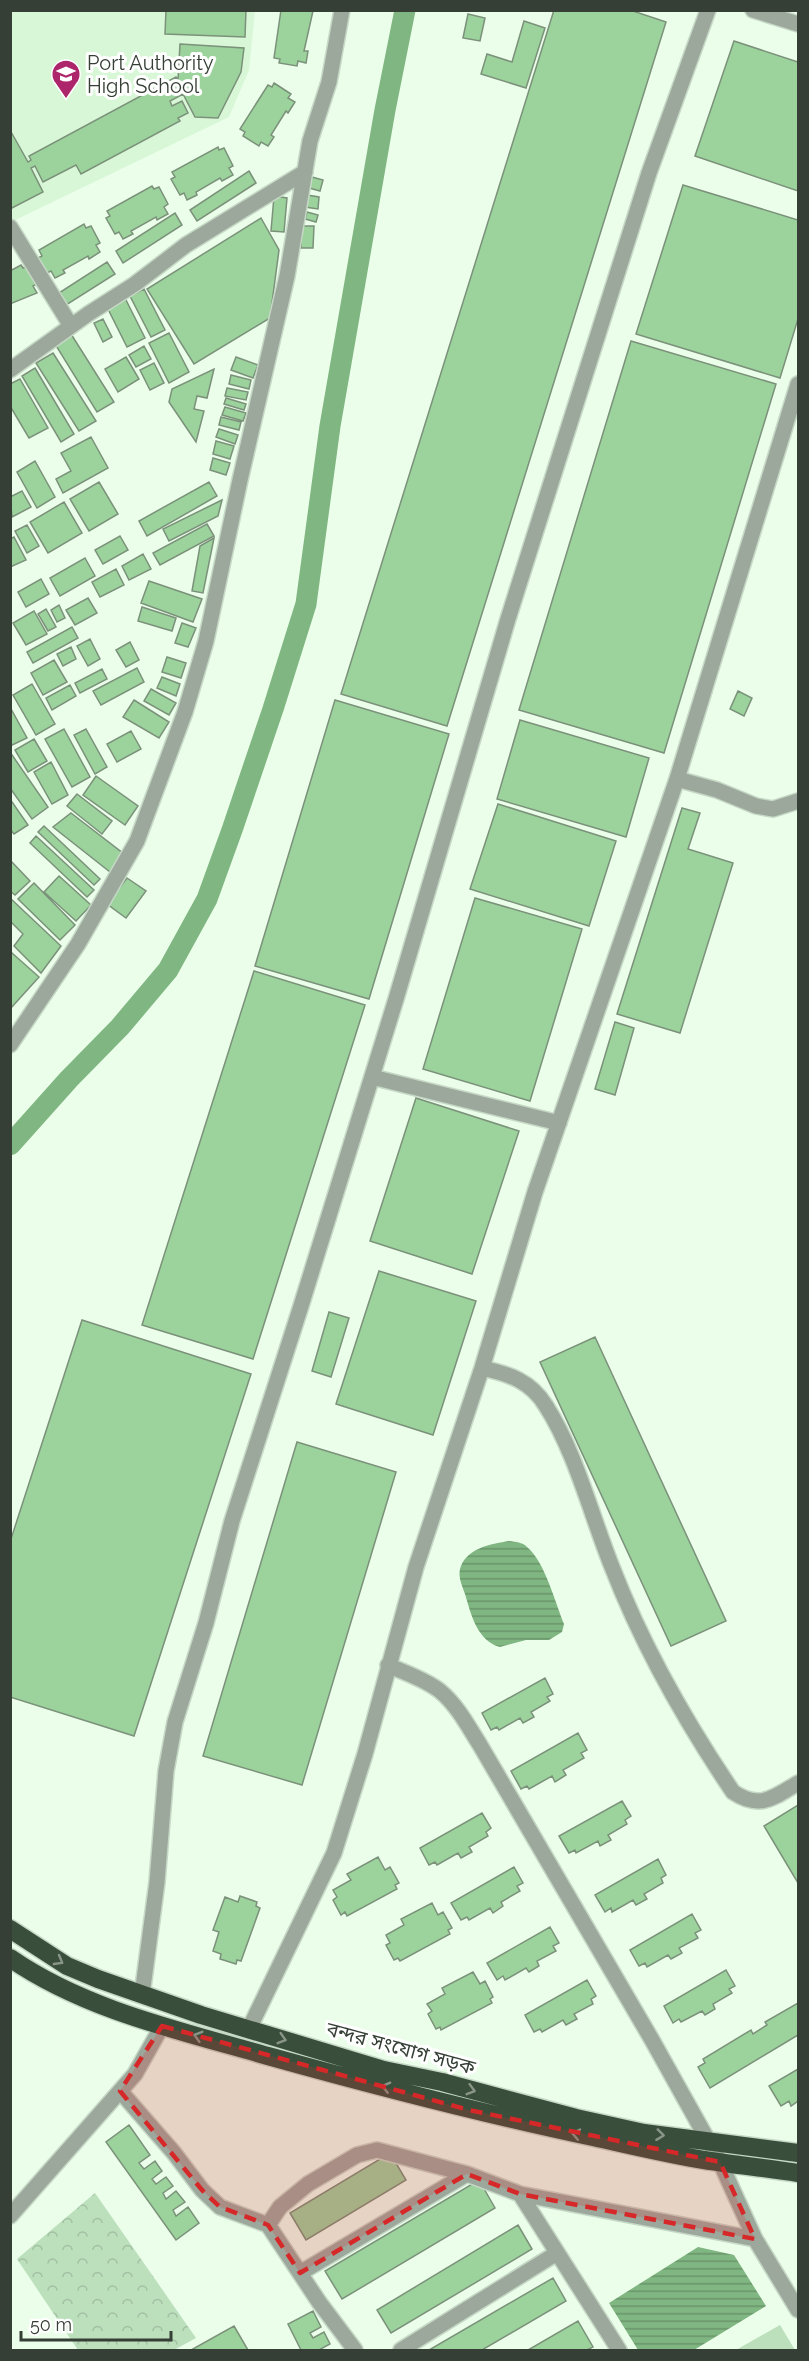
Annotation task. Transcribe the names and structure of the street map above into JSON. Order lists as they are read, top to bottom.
{
  "streets": {
    "highway": ["বন্দর সংযোগ সড়ক"]
  },
  "places": {
    "school or university": ["Port Authority High School"]
  },
  "scale_bar": "50 m"
}
